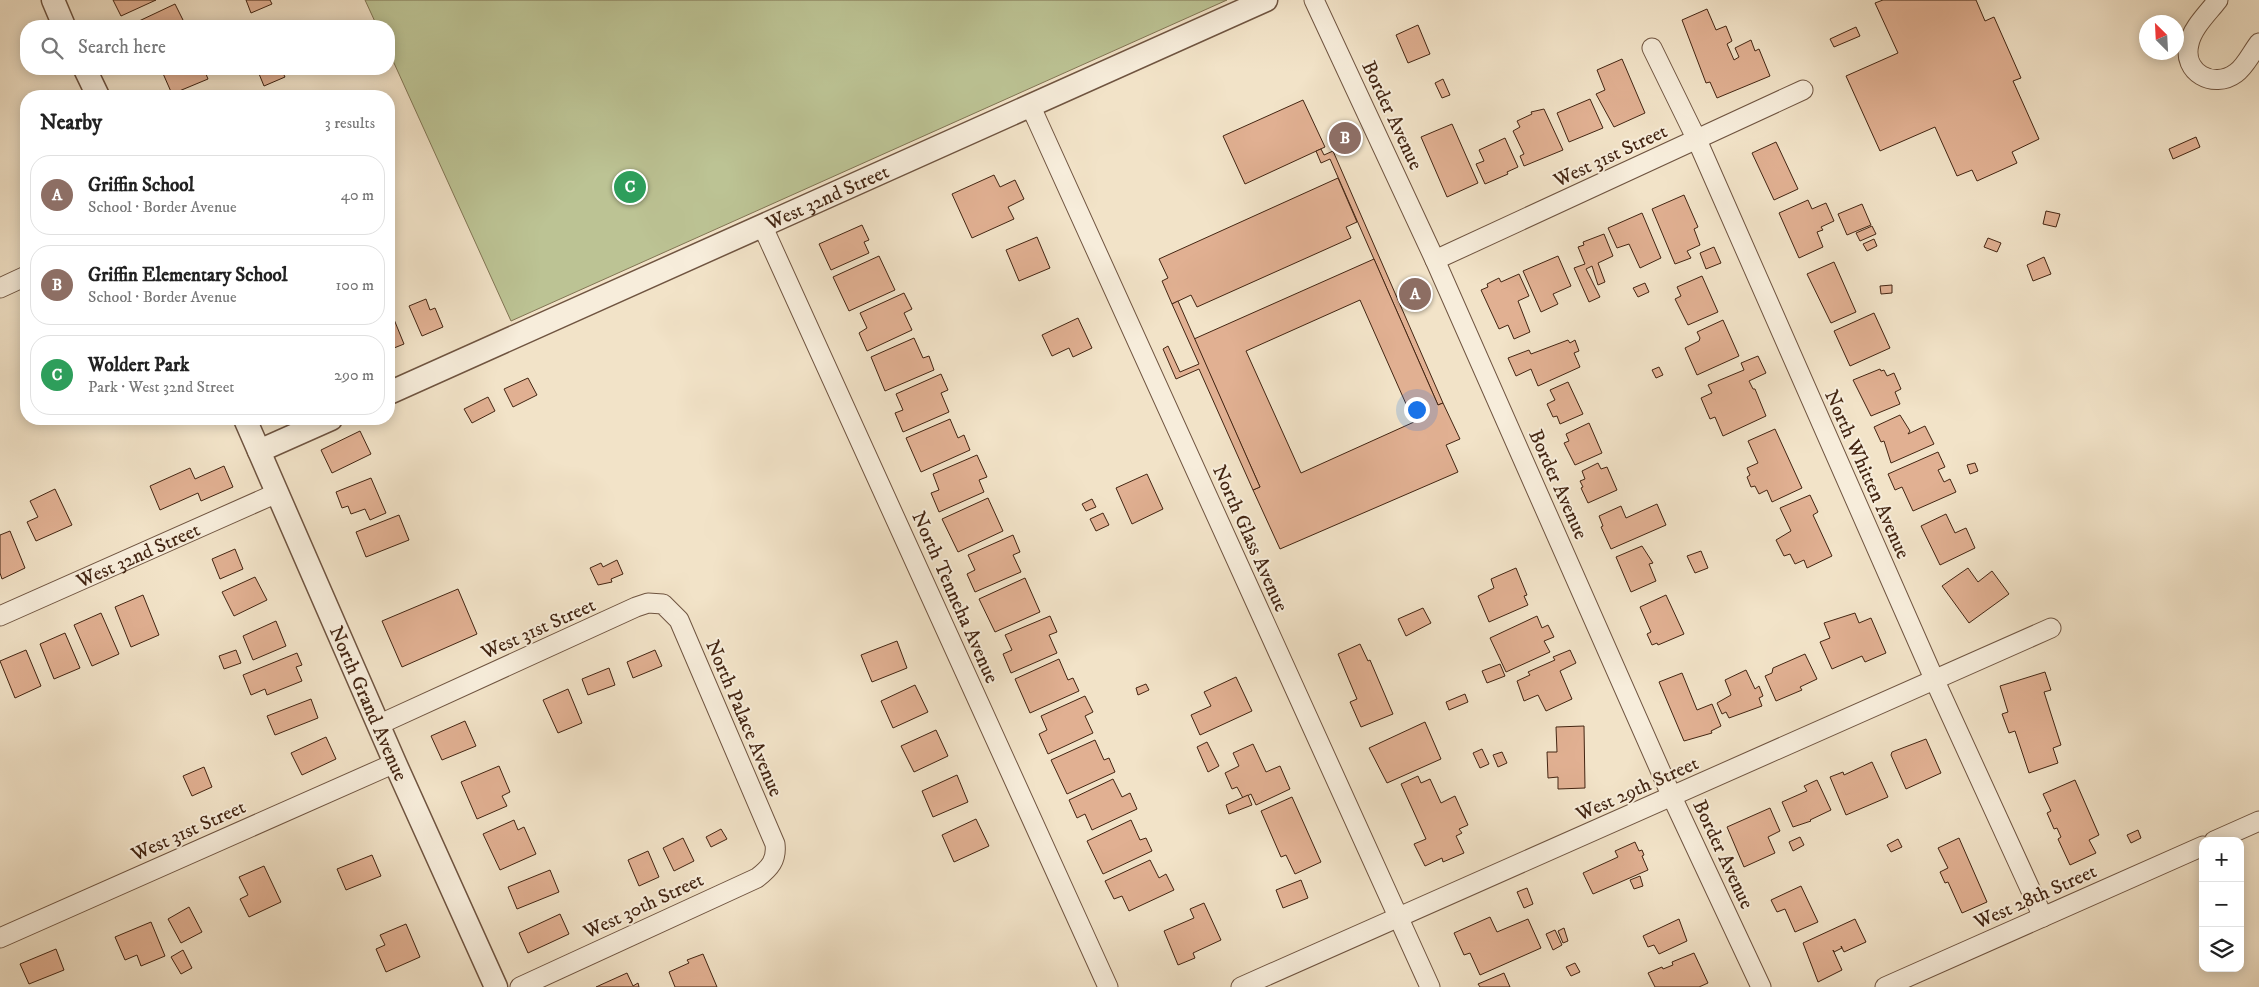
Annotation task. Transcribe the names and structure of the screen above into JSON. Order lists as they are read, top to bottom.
{
  "streets": {
    "street": [
      "Border Avenue",
      "West 31st Street",
      "West 32nd Street",
      "North Whitten Avenue",
      "North Glass Avenue",
      "North Tenneha Avenue",
      "North Grand Avenue",
      "North Palace Avenue",
      "West 29th Street",
      "West 28th Street",
      "West 30th Street"
    ]
  },
  "crossings": [
    ["Border Avenue", "West 31st Street"],
    ["Border Avenue", "West 29th Street"],
    ["West 31st Street", "North Whitten Avenue"],
    ["West 31st Street", "North Grand Avenue"],
    ["West 31st Street", "North Palace Avenue"],
    ["West 32nd Street", "North Glass Avenue"],
    ["West 32nd Street", "North Tenneha Avenue"],
    ["West 32nd Street", "North Grand Avenue"],
    ["North Whitten Avenue", "West 29th Street"],
    ["North Whitten Avenue", "West 28th Street"],
    ["North Glass Avenue", "West 29th Street"],
    ["North Palace Avenue", "West 30th Street"]
  ],
  "north": "top left",
  "page": {
    "search": "Search here",
    "heading": ["Nearby", "3 results"],
    "pins": ["B", "C", "A"],
    "list": [
      {
        "mark": "A",
        "name": "Griffin School",
        "note": "School · Border Avenue",
        "value": "40 m"
      },
      {
        "mark": "B",
        "name": "Griffin Elementary School",
        "note": "School · Border Avenue",
        "value": "100 m"
      },
      {
        "mark": "C",
        "name": "Woldert Park",
        "note": "Park · West 32nd Street",
        "value": "290 m"
      }
    ],
    "map_buttons": ["+", "−"]
  }
}
